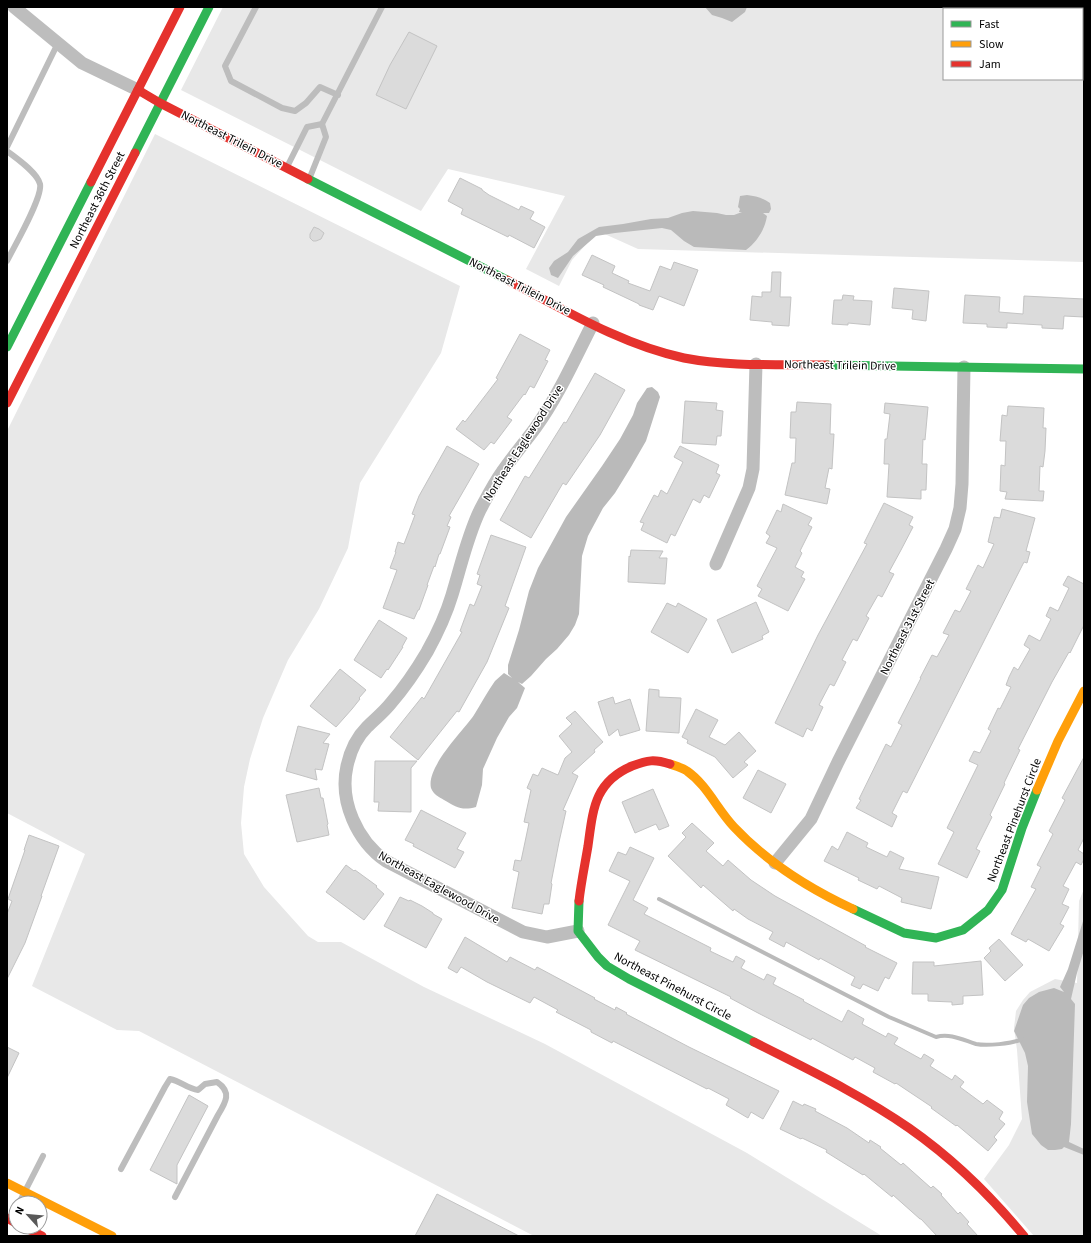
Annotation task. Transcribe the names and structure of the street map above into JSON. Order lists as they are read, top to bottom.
{
  "streets": {
    "street": [
      "Northeast Trilein Drive",
      "Northeast 36th Street",
      "Northeast Eaglewood Drive",
      "Northeast 31st Street",
      "Northeast Pinehurst Circle"
    ]
  },
  "crossings": [
    ["Northeast Trilein Drive", "Northeast 36th Street"],
    ["Northeast Trilein Drive", "Northeast Eaglewood Drive"],
    ["Northeast Trilein Drive", "Northeast 31st Street"],
    ["Northeast Eaglewood Drive", "Northeast Pinehurst Circle"],
    ["Northeast 31st Street", "Northeast Pinehurst Circle"]
  ],
  "legend": ["Fast", "Slow", "Jam"],
  "north": "top left"
}
